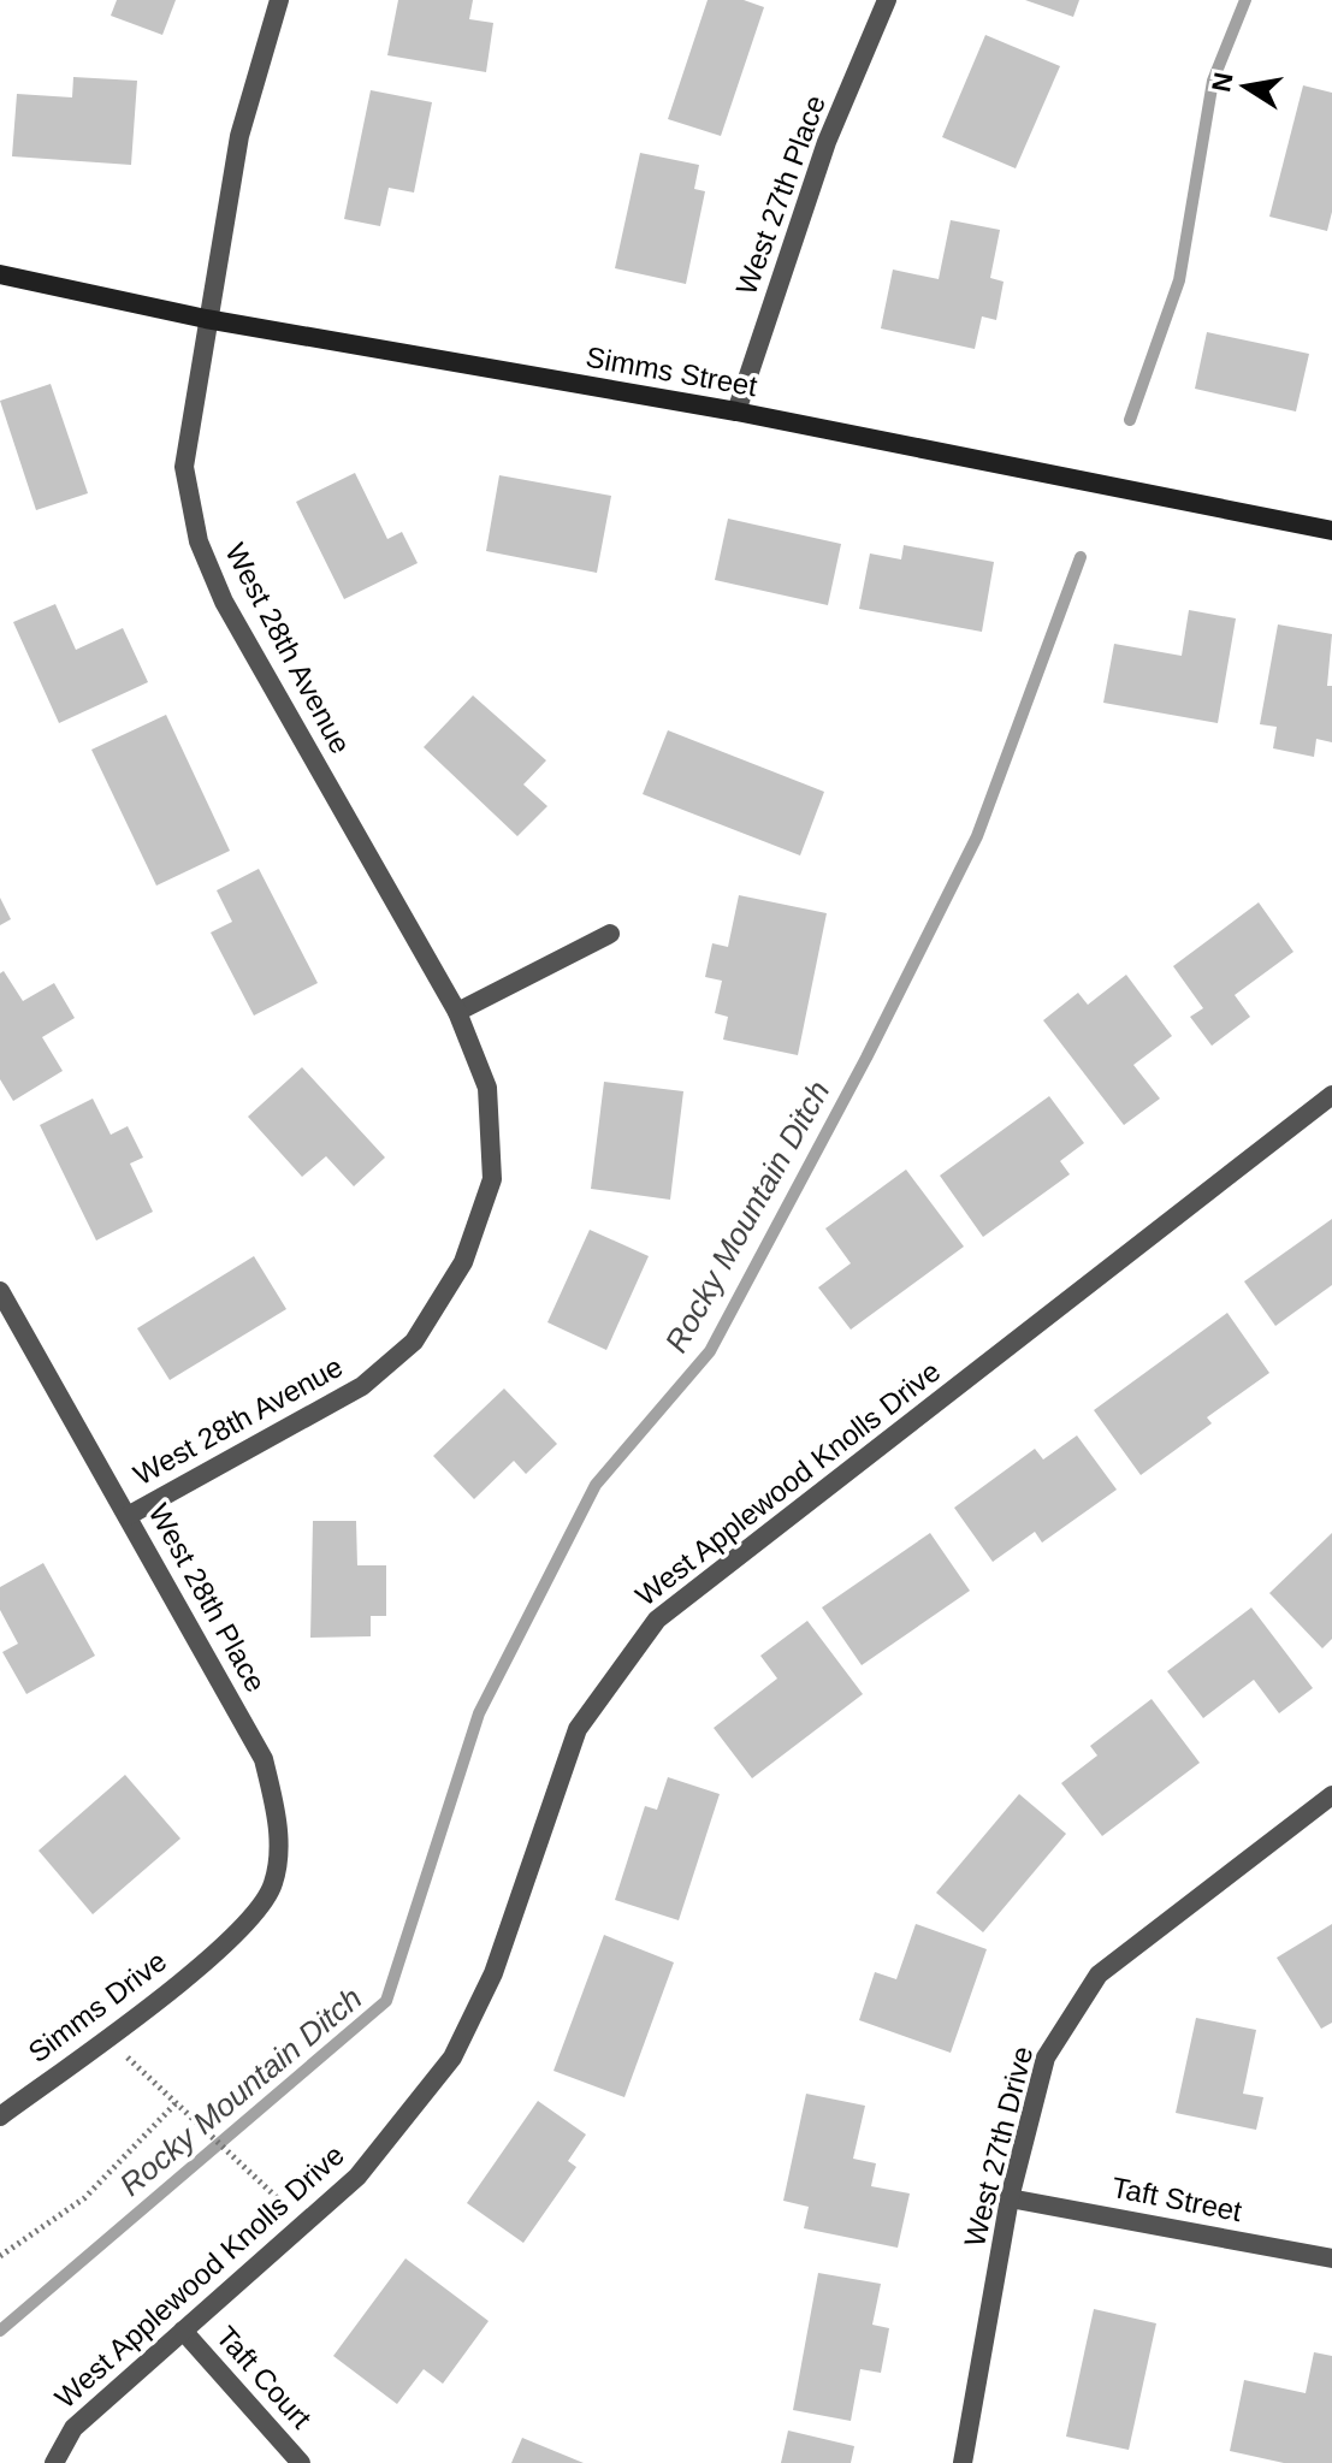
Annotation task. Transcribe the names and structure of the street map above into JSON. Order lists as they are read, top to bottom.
{
  "streets": {
    "street": [
      "West 27th Place",
      "Simms Street",
      "West 28th Avenue",
      "West Applewood Knolls Drive",
      "West 28th Place",
      "Simms Drive",
      "West 27th Drive",
      "Taft Street",
      "Taft Court"
    ]
  },
  "crossings": [
    ["West 27th Place", "Simms Street"],
    ["Simms Street", "West 28th Avenue"],
    ["West 28th Avenue", "West 28th Place"],
    ["West Applewood Knolls Drive", "Taft Court"],
    ["West 28th Place", "Simms Drive"],
    ["West 27th Drive", "Taft Street"]
  ],
  "water": ["Rocky Mountain Ditch"],
  "north": "left"
}
